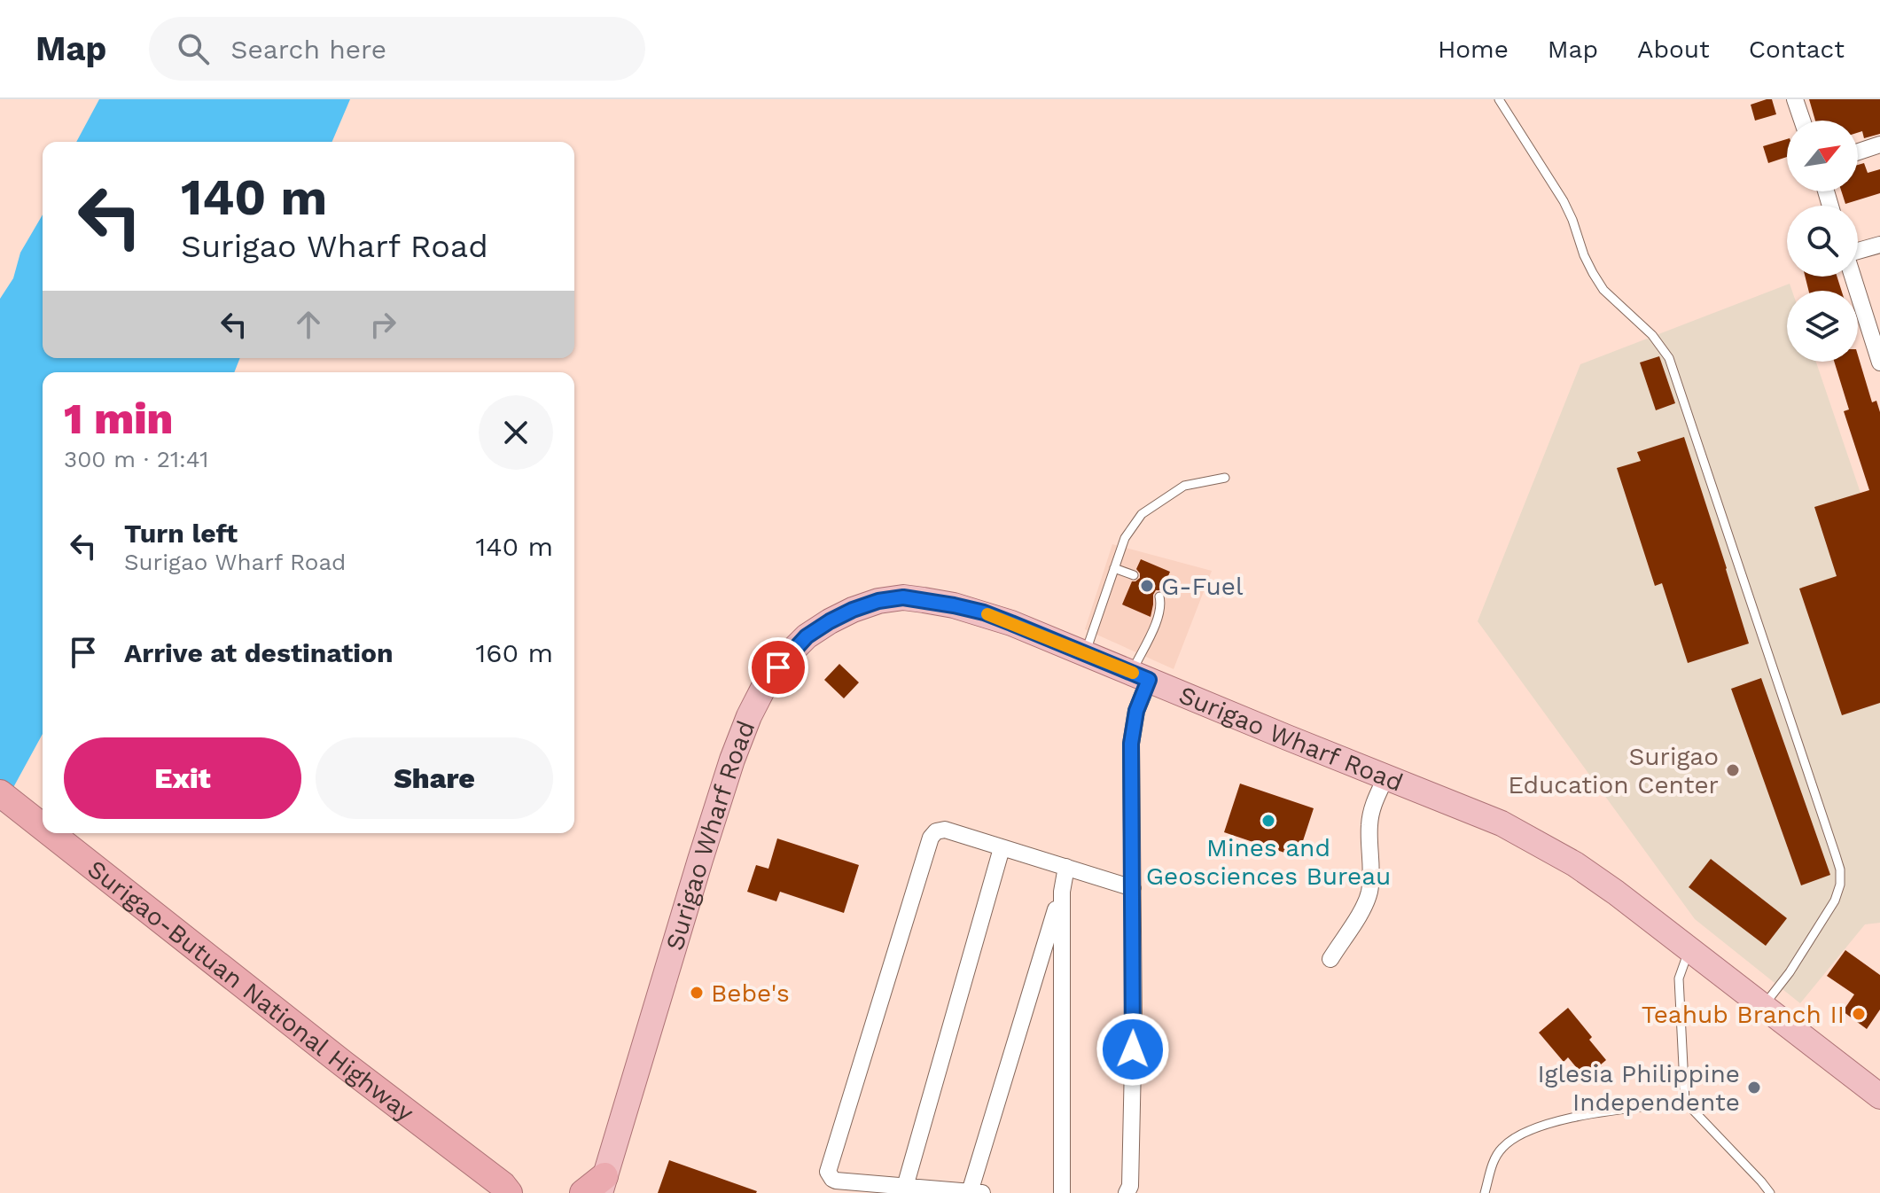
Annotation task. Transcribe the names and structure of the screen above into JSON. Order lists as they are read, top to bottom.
{
  "streets": {
    "highway": ["Surigao-Butuan National Highway"],
    "main road": ["Surigao Wharf Road"]
  },
  "places": [
    "G-Fuel",
    "Surigao Education Center",
    "Mines and Geosciences Bureau",
    "Bebe's",
    "Teahub Branch II",
    "Iglesia Philippine Independente"
  ],
  "north": "top right",
  "page": {
    "header": "Map",
    "search": "Search here",
    "nav": [
      "Home",
      "Map",
      "About",
      "Contact"
    ],
    "turn": ["140 m", "Surigao Wharf Road"],
    "heading": ["1 min", "300 m · 21:41"],
    "list": [
      {
        "name": "Turn left",
        "note": "Surigao Wharf Road",
        "value": "140 m"
      },
      {
        "name": "Arrive at destination",
        "value": "160 m"
      }
    ],
    "buttons": ["Exit", "Share"]
  }
}
